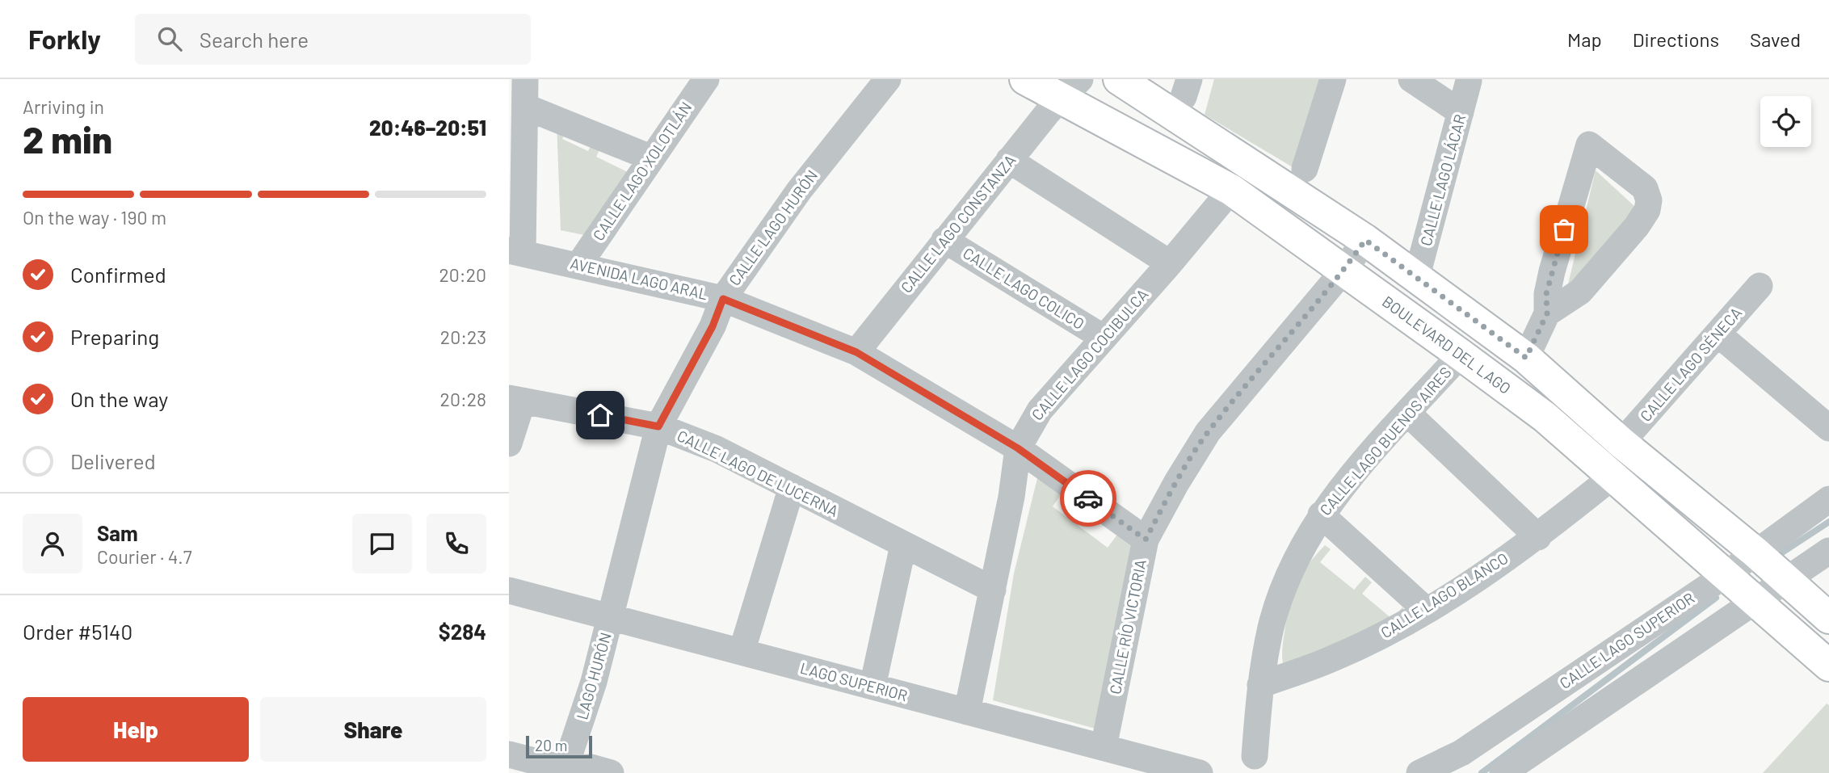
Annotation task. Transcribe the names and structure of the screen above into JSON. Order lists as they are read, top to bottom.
{
  "streets": {
    "street": [
      "CALLE LAGO XOLOTLÁN",
      "CALLE LAGO LÁCAR",
      "CALLE LAGO CONSTANZA",
      "CALLE LAGO HURÓN",
      "AVENIDA LAGO ARAL",
      "CALLE LAGO COLICO",
      "BOULEVARD DEL LAGO",
      "CALLE LAGO COCIBULCA",
      "CALLE LAGO SÉNECA",
      "CALLE LAGO BUENOS AIRES",
      "CALLE LAGO DE LUCERNA",
      "CALLE LAGO BLANCO",
      "CALLE RÍO VICTORIA",
      "CALLE LAGO SUPERIOR",
      "LAGO HURÓN",
      "LAGO SUPERIOR"
    ]
  },
  "crossings": [
    ["CALLE LAGO XOLOTLÁN", "AVENIDA LAGO ARAL"],
    ["CALLE LAGO CONSTANZA", "AVENIDA LAGO ARAL"],
    ["CALLE LAGO CONSTANZA", "CALLE LAGO COLICO"],
    ["CALLE LAGO CONSTANZA", "BOULEVARD DEL LAGO"],
    ["CALLE LAGO HURÓN", "AVENIDA LAGO ARAL"],
    ["CALLE LAGO HURÓN", "CALLE LAGO DE LUCERNA"],
    ["CALLE LAGO HURÓN", "LAGO HURÓN"],
    ["CALLE LAGO HURÓN", "LAGO SUPERIOR"],
    ["AVENIDA LAGO ARAL", "CALLE LAGO COCIBULCA"],
    ["AVENIDA LAGO ARAL", "CALLE RÍO VICTORIA"],
    ["CALLE LAGO COLICO", "CALLE LAGO COCIBULCA"],
    ["BOULEVARD DEL LAGO", "CALLE LAGO COCIBULCA"],
    ["BOULEVARD DEL LAGO", "CALLE LAGO BUENOS AIRES"],
    ["BOULEVARD DEL LAGO", "CALLE LAGO BLANCO"],
    ["BOULEVARD DEL LAGO", "CALLE RÍO VICTORIA"],
    ["BOULEVARD DEL LAGO", "CALLE LAGO SUPERIOR"],
    ["CALLE LAGO COCIBULCA", "CALLE LAGO DE LUCERNA"],
    ["CALLE LAGO COCIBULCA", "LAGO SUPERIOR"],
    ["CALLE LAGO BUENOS AIRES", "CALLE LAGO BLANCO"],
    ["CALLE RÍO VICTORIA", "LAGO SUPERIOR"],
    ["LAGO HURÓN", "LAGO SUPERIOR"]
  ],
  "scale_bar": "20 m",
  "page": {
    "header": "Forkly",
    "search": "Search here",
    "nav": ["Map", "Directions", "Saved"],
    "heading": ["2 min", "Arriving in", "20:46–20:51"],
    "panel": [
      "Sam",
      "Courier · 4.7",
      "Order #5140",
      "$284"
    ],
    "bar": "On the way · 190 m",
    "list": [
      ["Confirmed", "20:20"],
      ["Preparing", "20:23"],
      ["On the way", "20:28"],
      "Delivered"
    ],
    "buttons": ["Help", "Share"],
    "scale": "20 m"
  }
}
